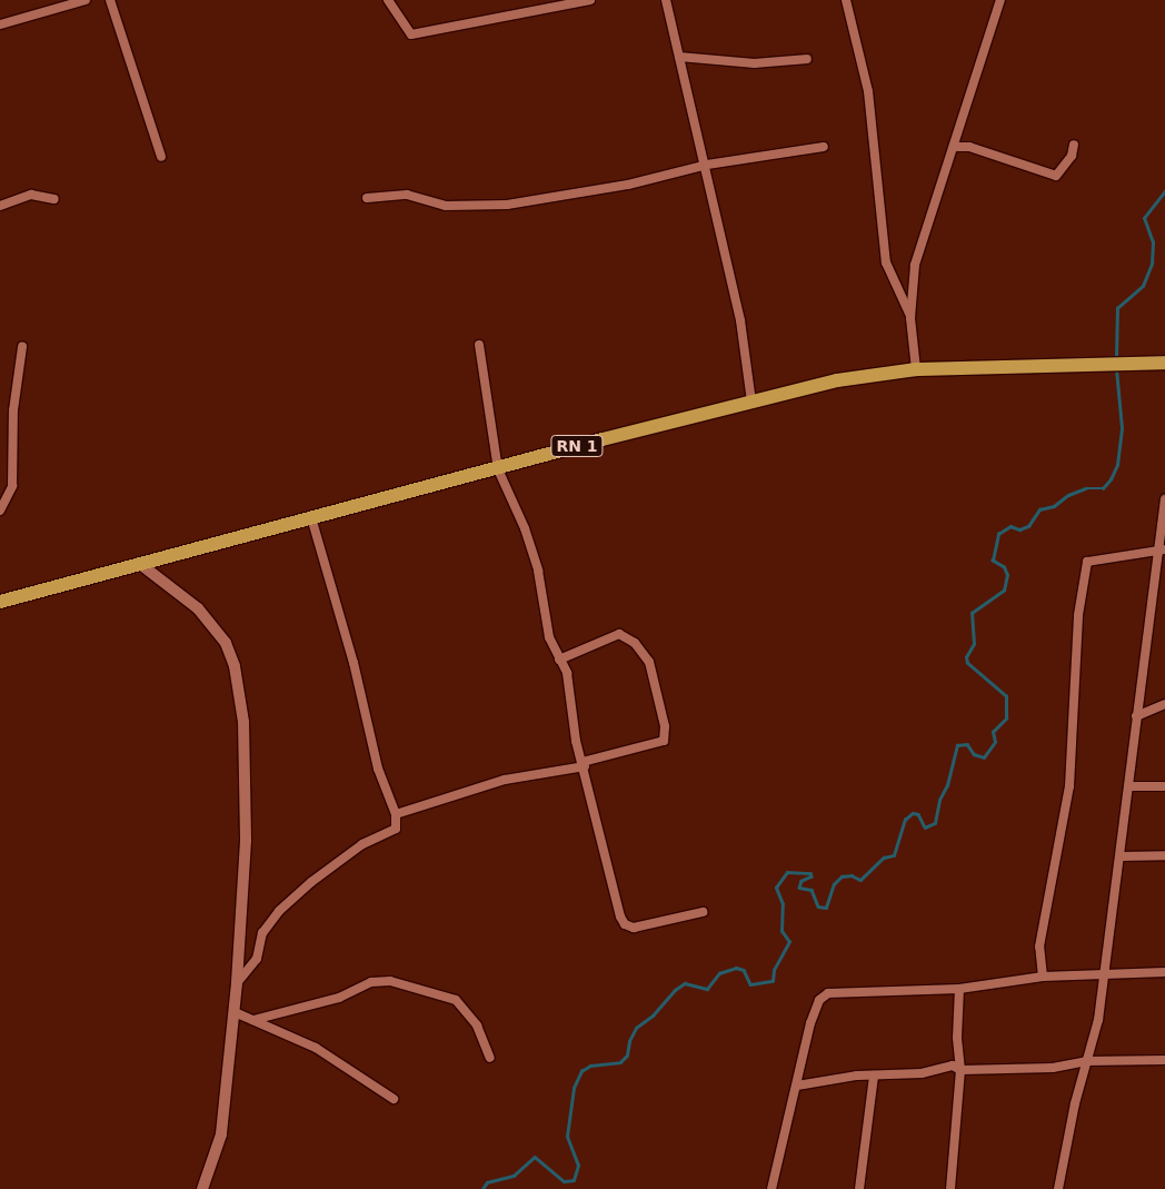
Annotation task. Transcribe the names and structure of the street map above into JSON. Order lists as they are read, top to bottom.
{
  "streets": {
    "main road": ["RN 1"]
  }
}
